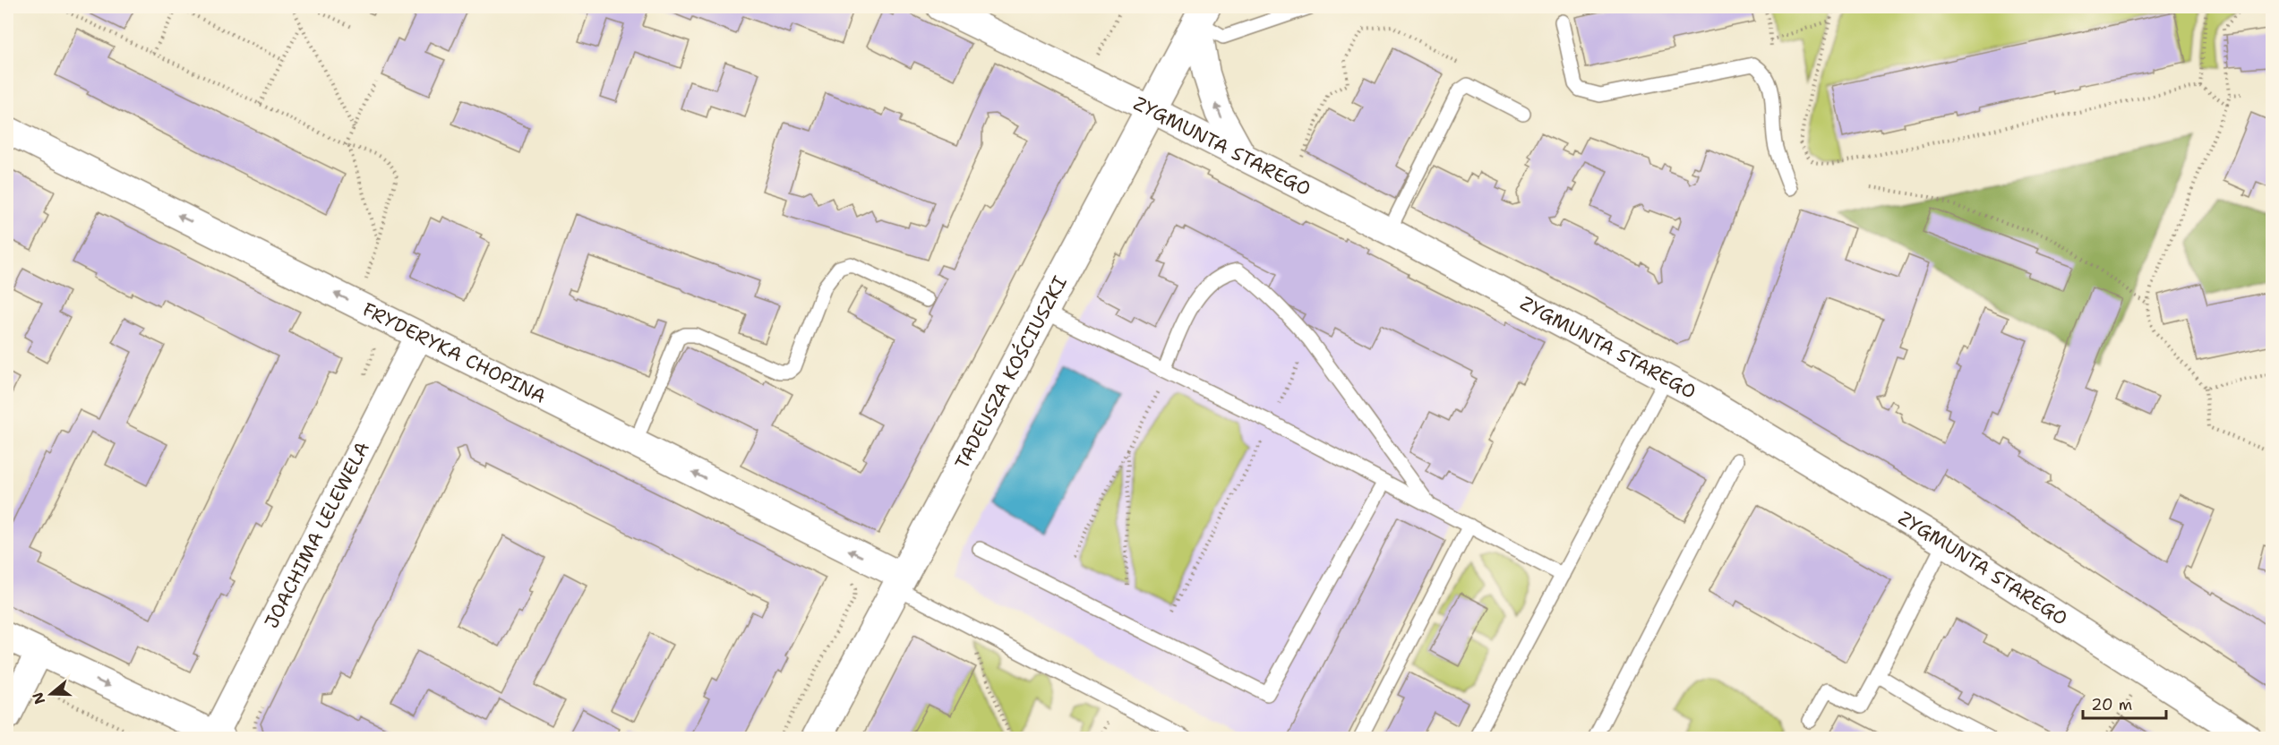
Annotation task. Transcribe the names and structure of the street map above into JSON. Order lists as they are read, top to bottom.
{
  "streets": {
    "street": [
      "ZYGMUNTA STAREGO",
      "FRYDERYKA CHOPINA",
      "TADEUSZA KOŚCIUSZKI",
      "JOACHIMA LELEWELA"
    ]
  },
  "crossings": [
    ["ZYGMUNTA STAREGO", "TADEUSZA KOŚCIUSZKI"],
    ["FRYDERYKA CHOPINA", "TADEUSZA KOŚCIUSZKI"],
    ["FRYDERYKA CHOPINA", "JOACHIMA LELEWELA"]
  ],
  "one_way": ["FRYDERYKA CHOPINA"],
  "scale_bar": "20 m",
  "north": "left"
}
